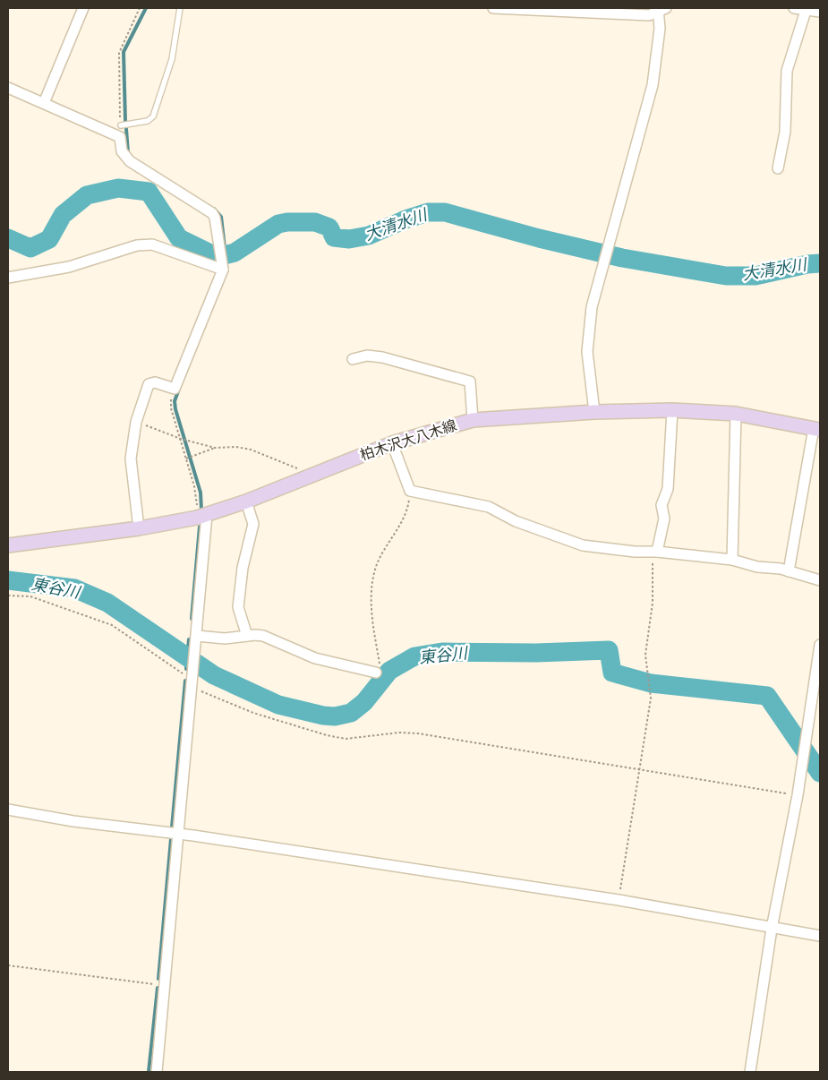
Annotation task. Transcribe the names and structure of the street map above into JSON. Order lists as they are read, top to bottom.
{
  "streets": {
    "main road": ["柏木沢大八木線"]
  },
  "water": ["大清水川", "東谷川"]
}
